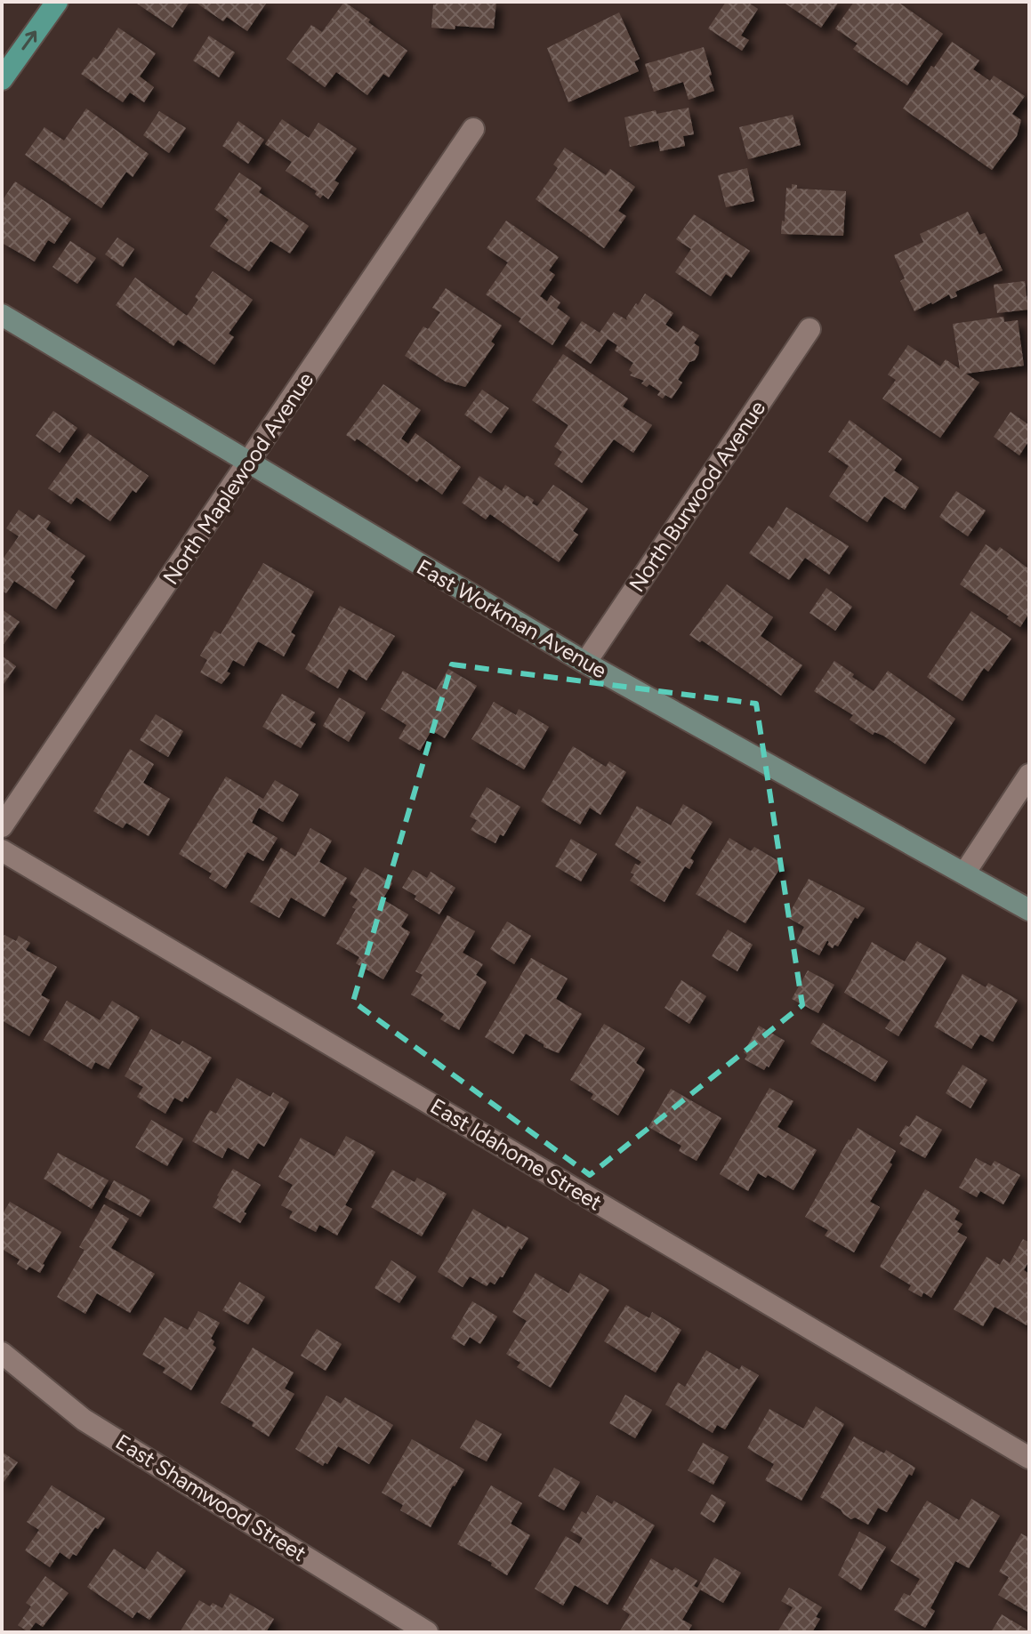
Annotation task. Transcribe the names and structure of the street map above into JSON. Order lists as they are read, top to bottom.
{
  "streets": {
    "street": [
      "North Maplewood Avenue",
      "North Burwood Avenue",
      "East Workman Avenue",
      "East Idahome Street",
      "East Shamwood Street"
    ]
  },
  "crossings": [
    ["North Maplewood Avenue", "East Workman Avenue"],
    ["North Burwood Avenue", "East Workman Avenue"]
  ]
}
